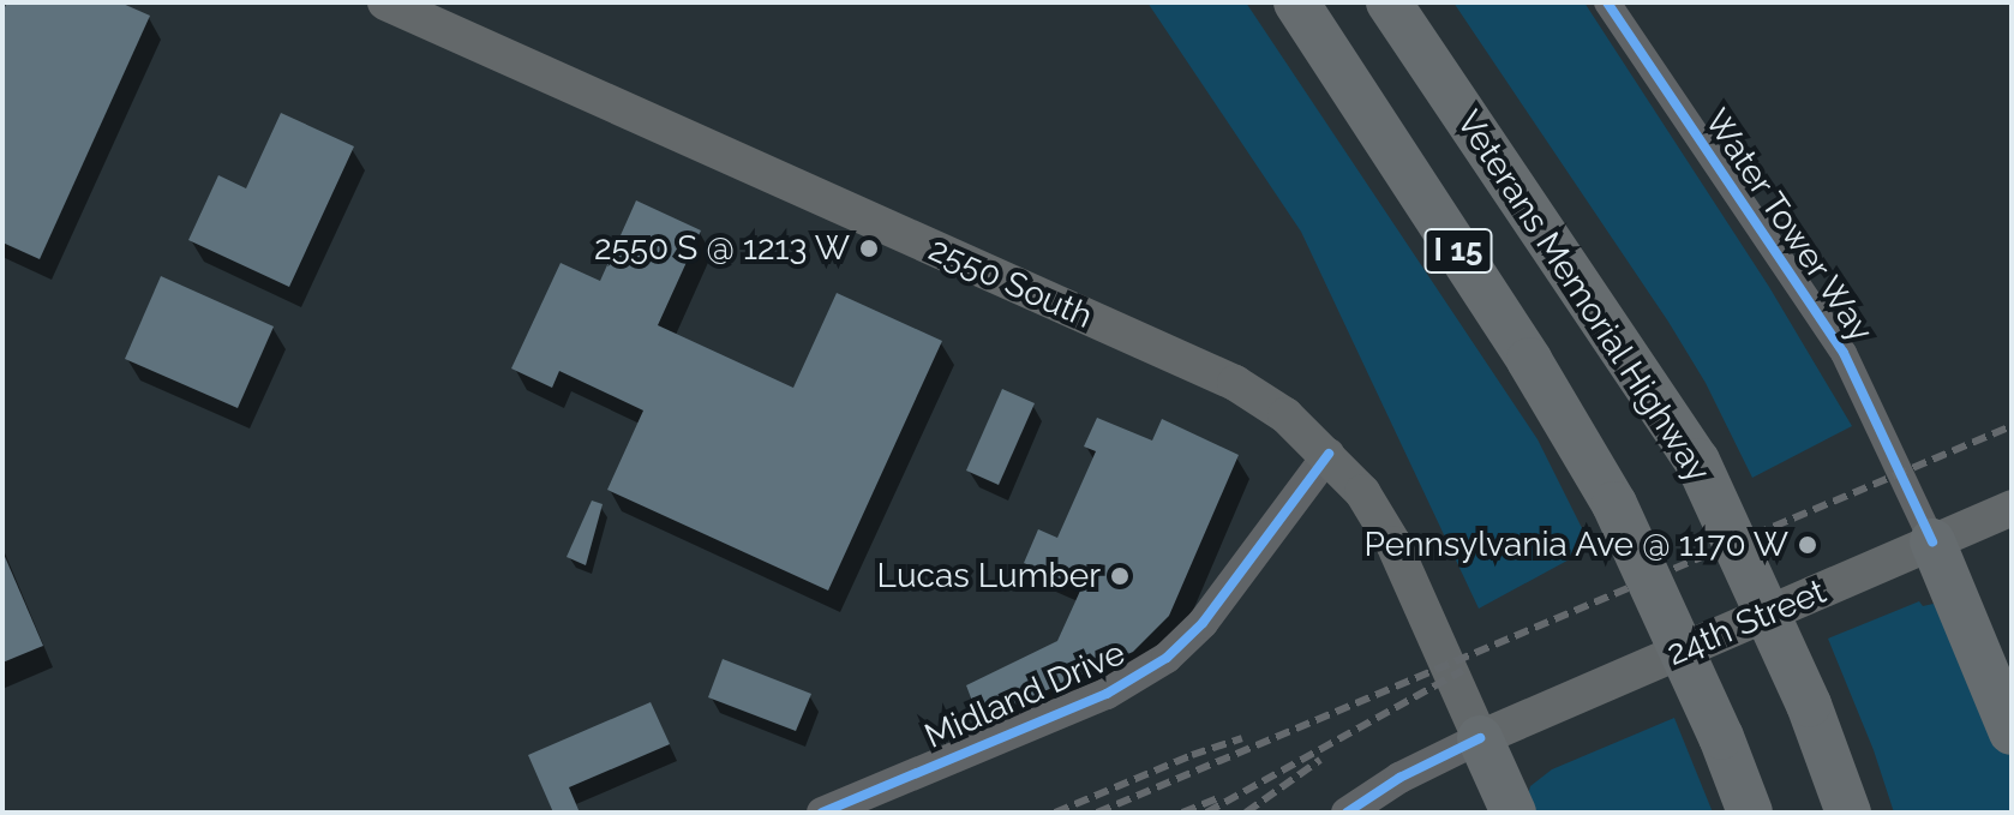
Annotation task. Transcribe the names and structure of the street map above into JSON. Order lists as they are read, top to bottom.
{
  "streets": {
    "highway": ["I 15", "Veterans Memorial Highway"],
    "main road": ["2550 South", "24th Street"],
    "street": ["Water Tower Way", "Midland Drive"]
  },
  "crossings": [
    ["Water Tower Way", "24th Street"],
    ["2550 South", "24th Street"],
    ["2550 South", "Midland Drive"]
  ],
  "places": ["2550 S @ 1213 W", "Pennsylvania Ave @ 1170 W", "Lucas Lumber"]
}
